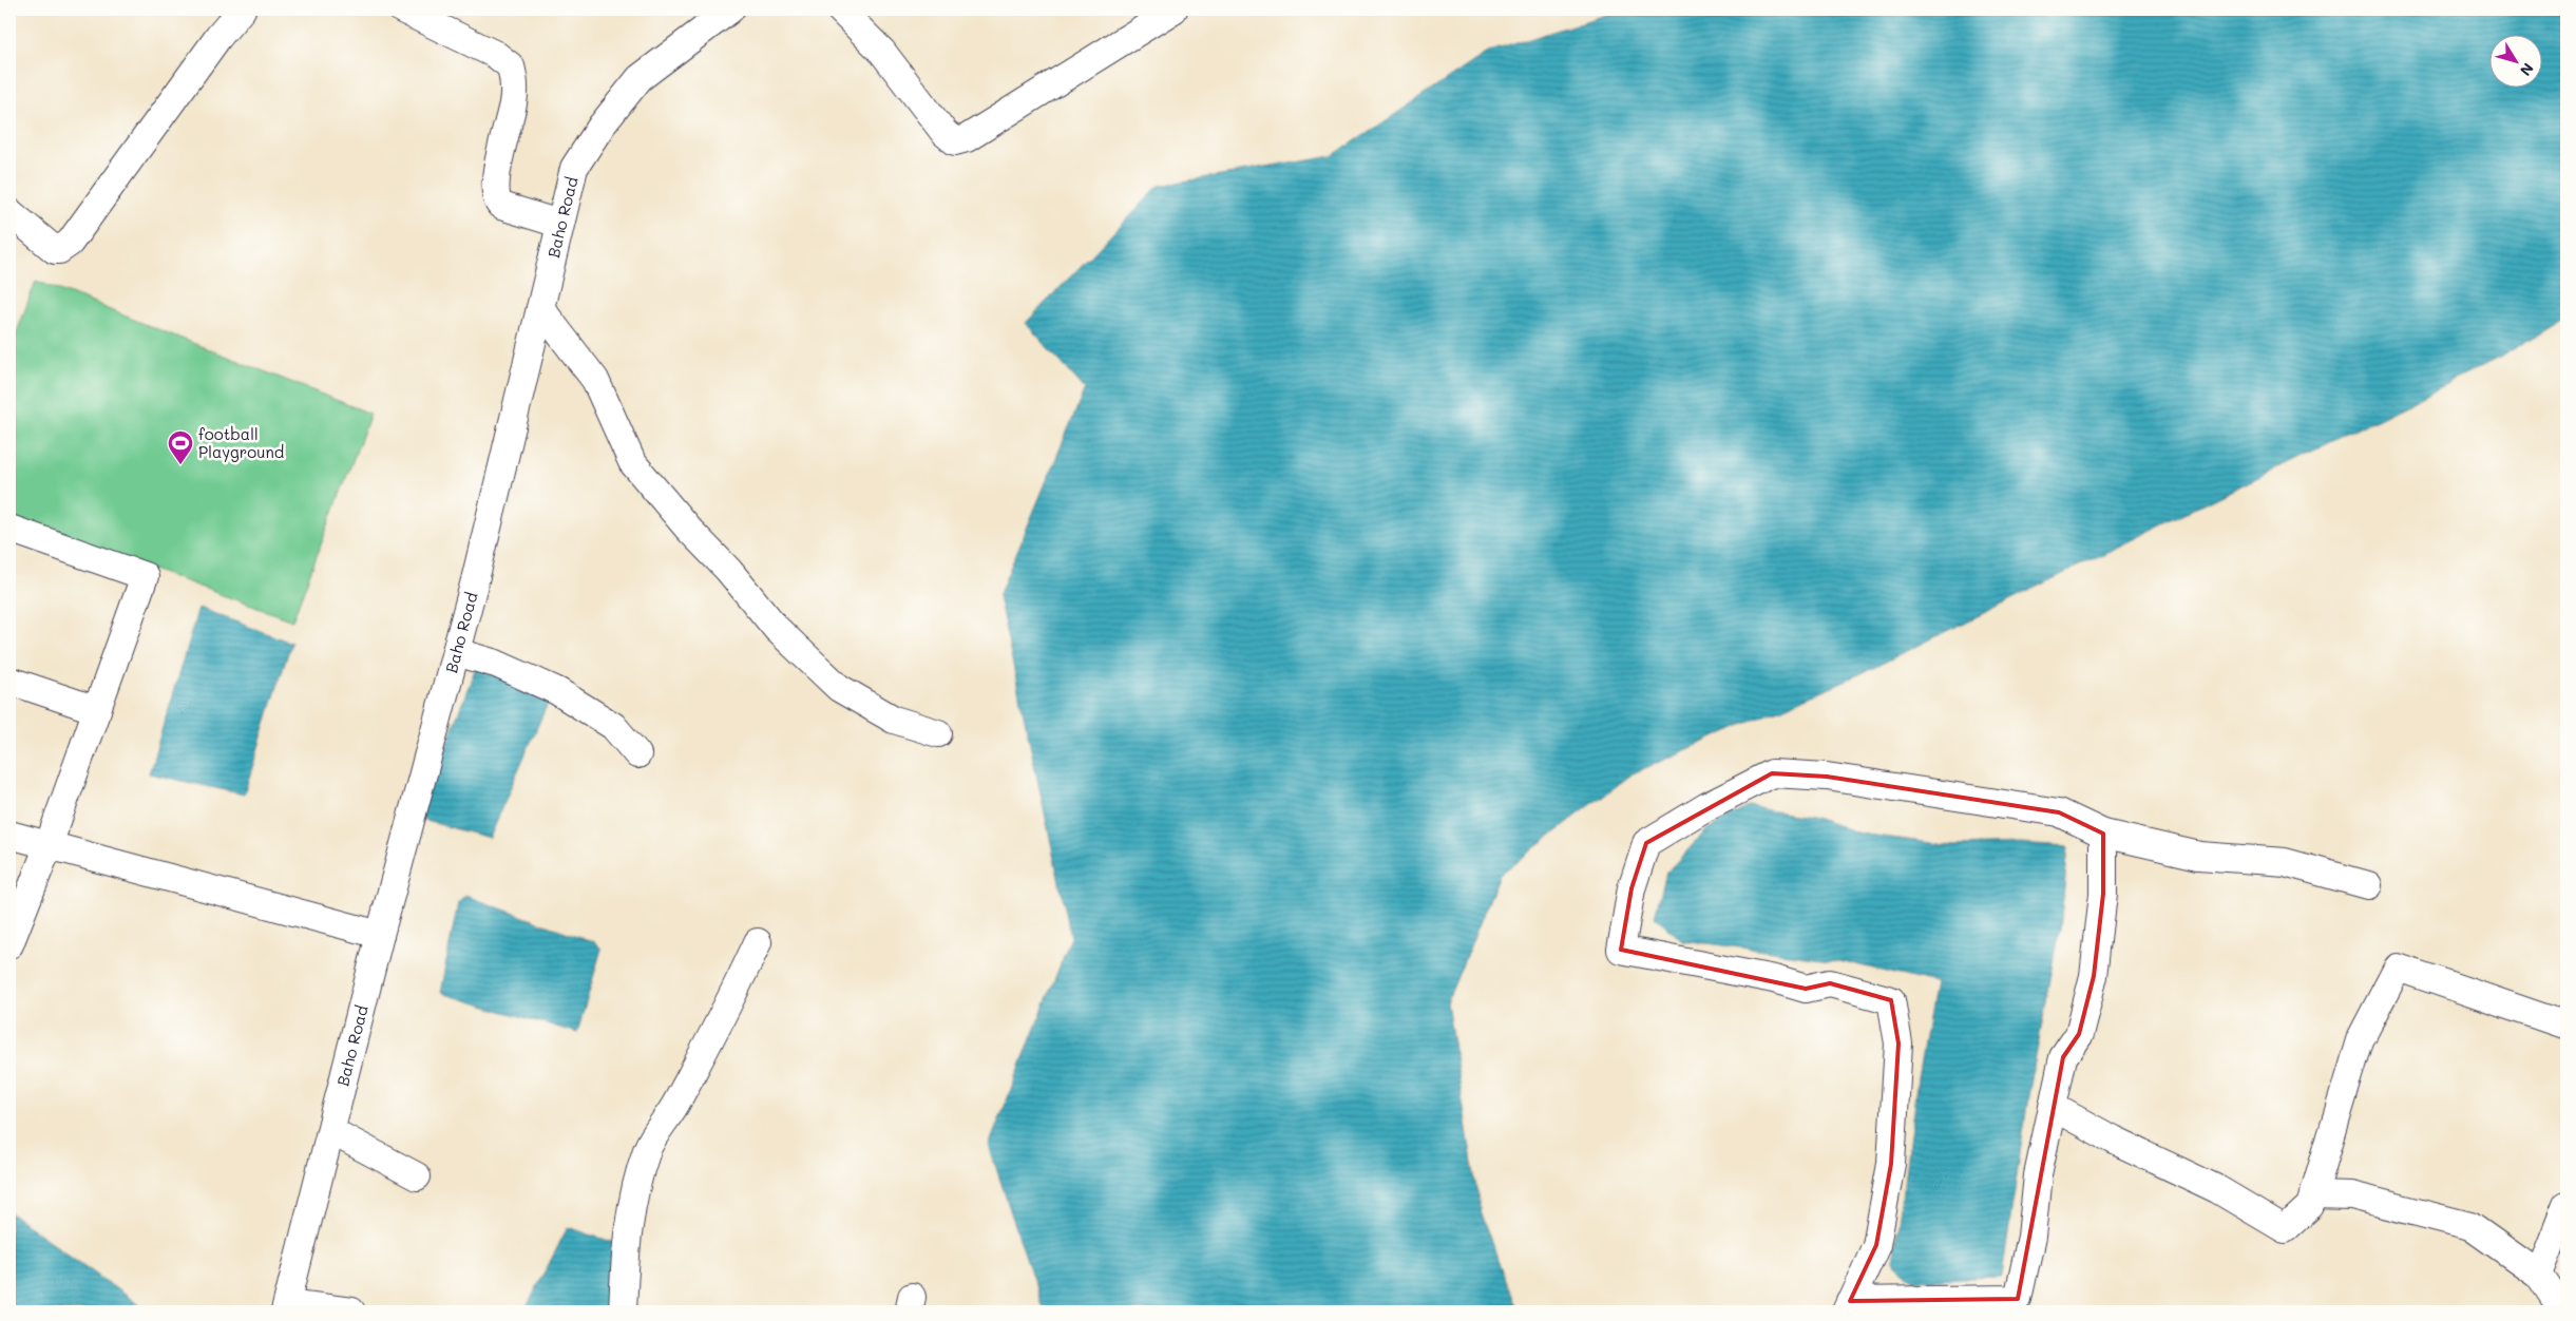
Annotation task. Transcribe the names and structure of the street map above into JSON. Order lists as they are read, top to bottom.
{
  "streets": {
    "street": ["Baho Road"]
  },
  "places": {
    "sports": ["football Playground"]
  },
  "north": "bottom right"
}
